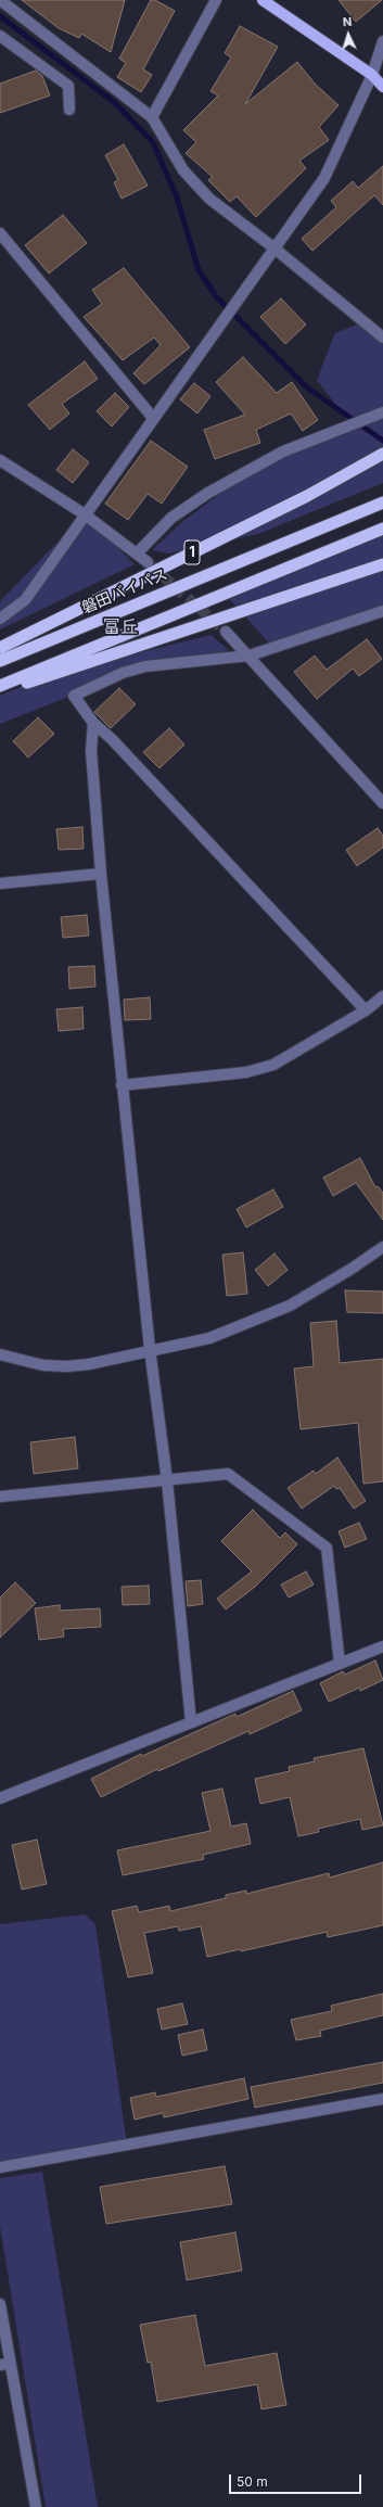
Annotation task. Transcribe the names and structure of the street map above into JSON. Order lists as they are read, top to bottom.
{
  "streets": {
    "highway": ["1", "磐田バイパス"]
  },
  "districts": ["富丘"],
  "scale_bar": "50 m",
  "north": "top"
}
